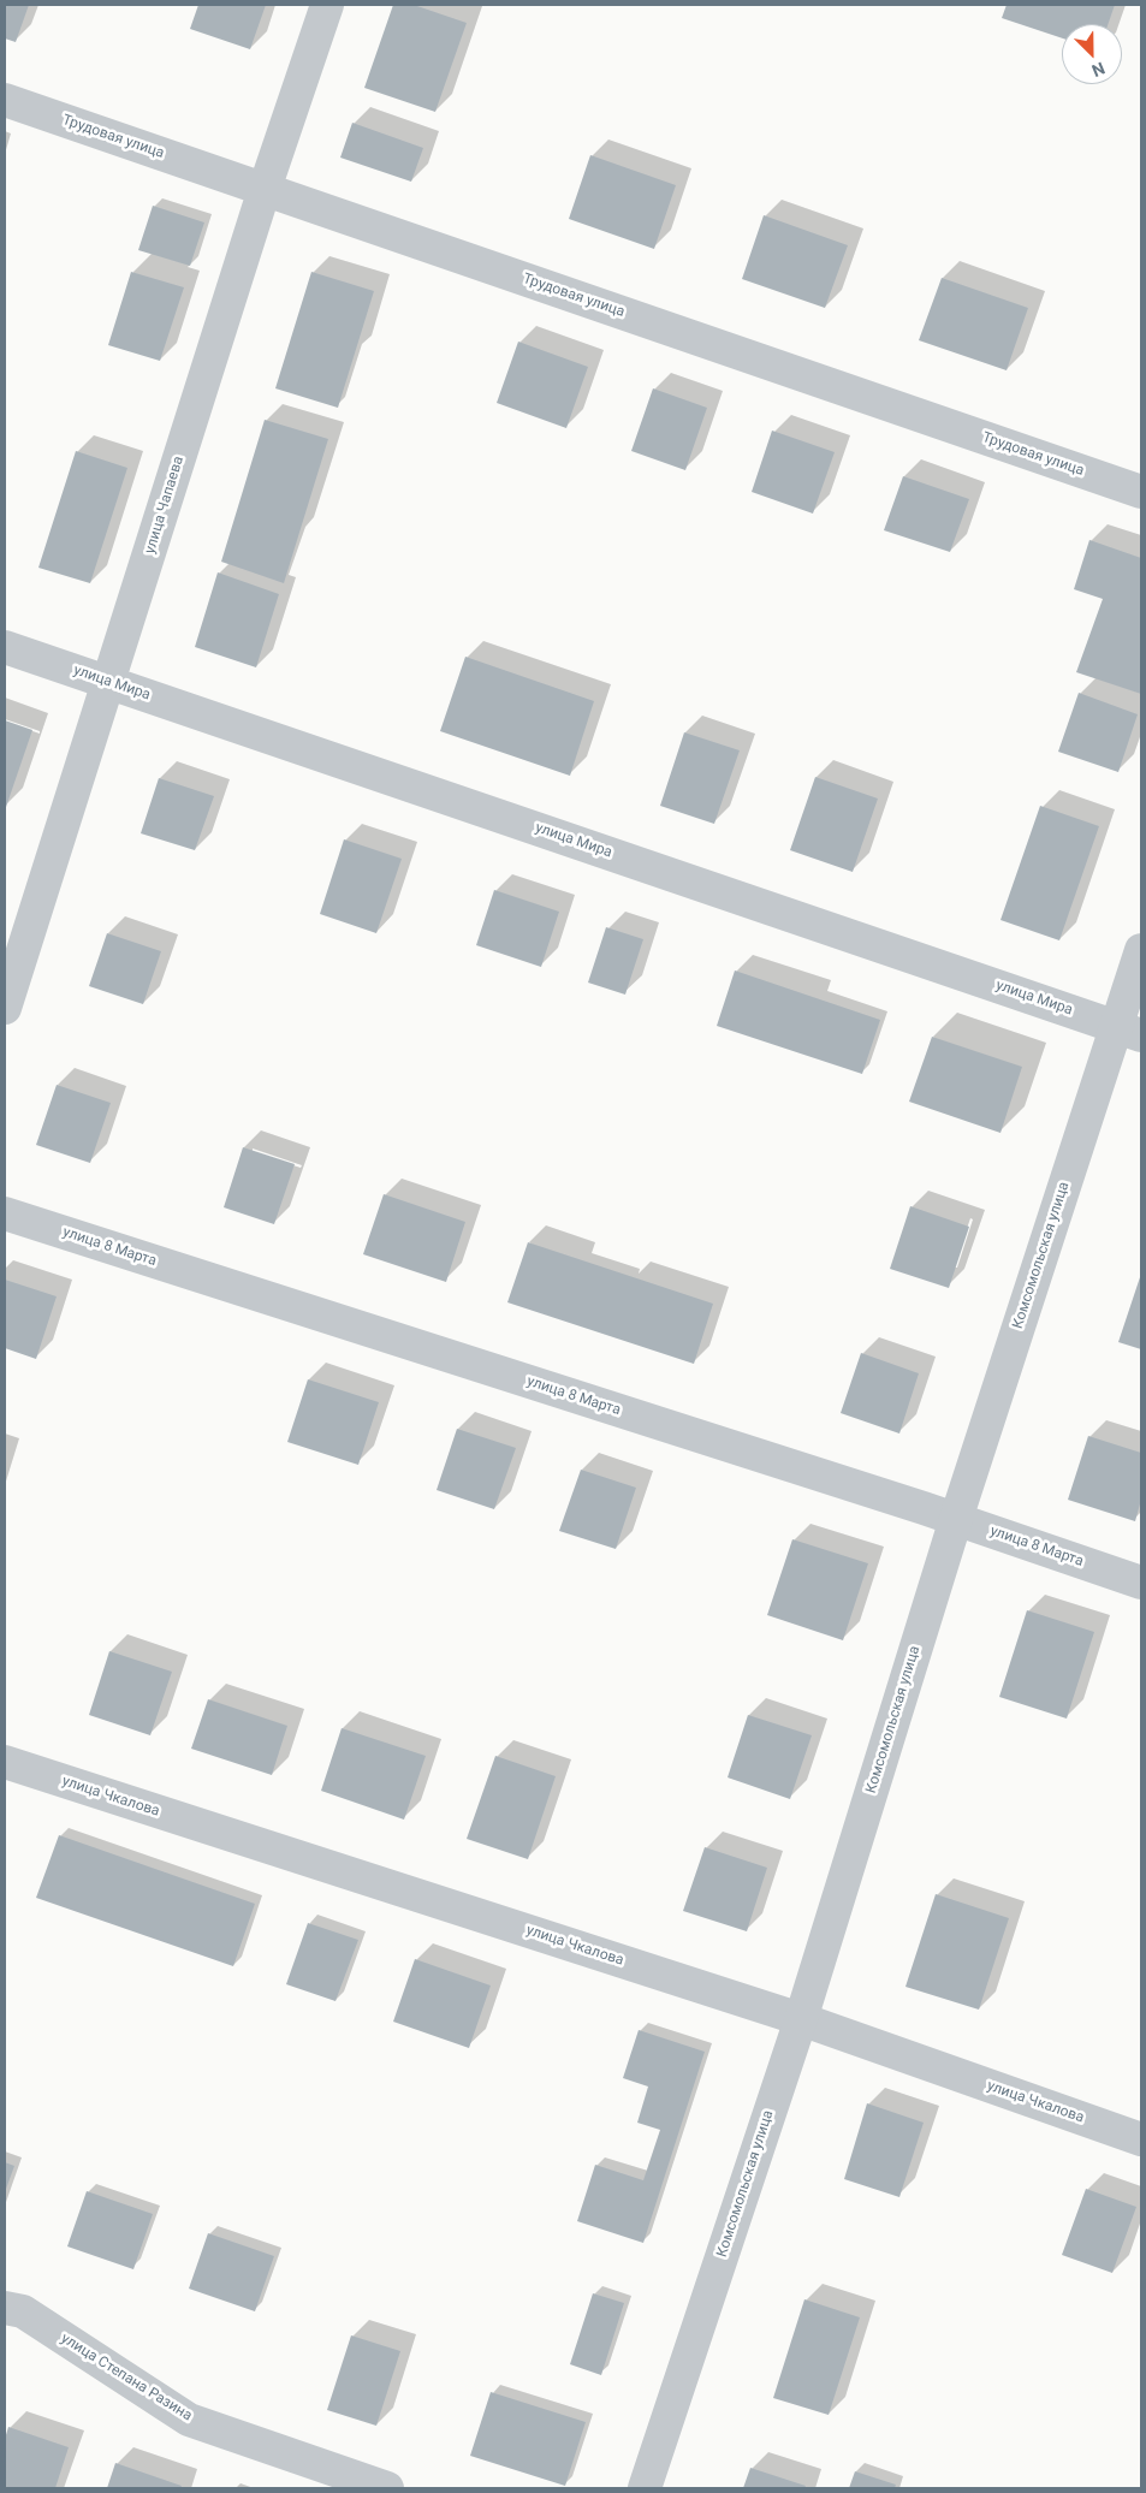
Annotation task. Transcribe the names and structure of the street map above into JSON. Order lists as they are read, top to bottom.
{
  "streets": {
    "street": [
      "Трудовая улица",
      "улица Чапаева",
      "улица Мира",
      "улица 8 Марта",
      "Комсомольская улица",
      "улица Чкалова",
      "улица Степана Разина"
    ]
  },
  "crossings": [
    ["Трудовая улица", "улица Чапаева"],
    ["улица Чапаева", "улица Мира"],
    ["улица Мира", "Комсомольская улица"],
    ["улица 8 Марта", "Комсомольская улица"],
    ["Комсомольская улица", "улица Чкалова"]
  ],
  "north": "bottom right"
}
